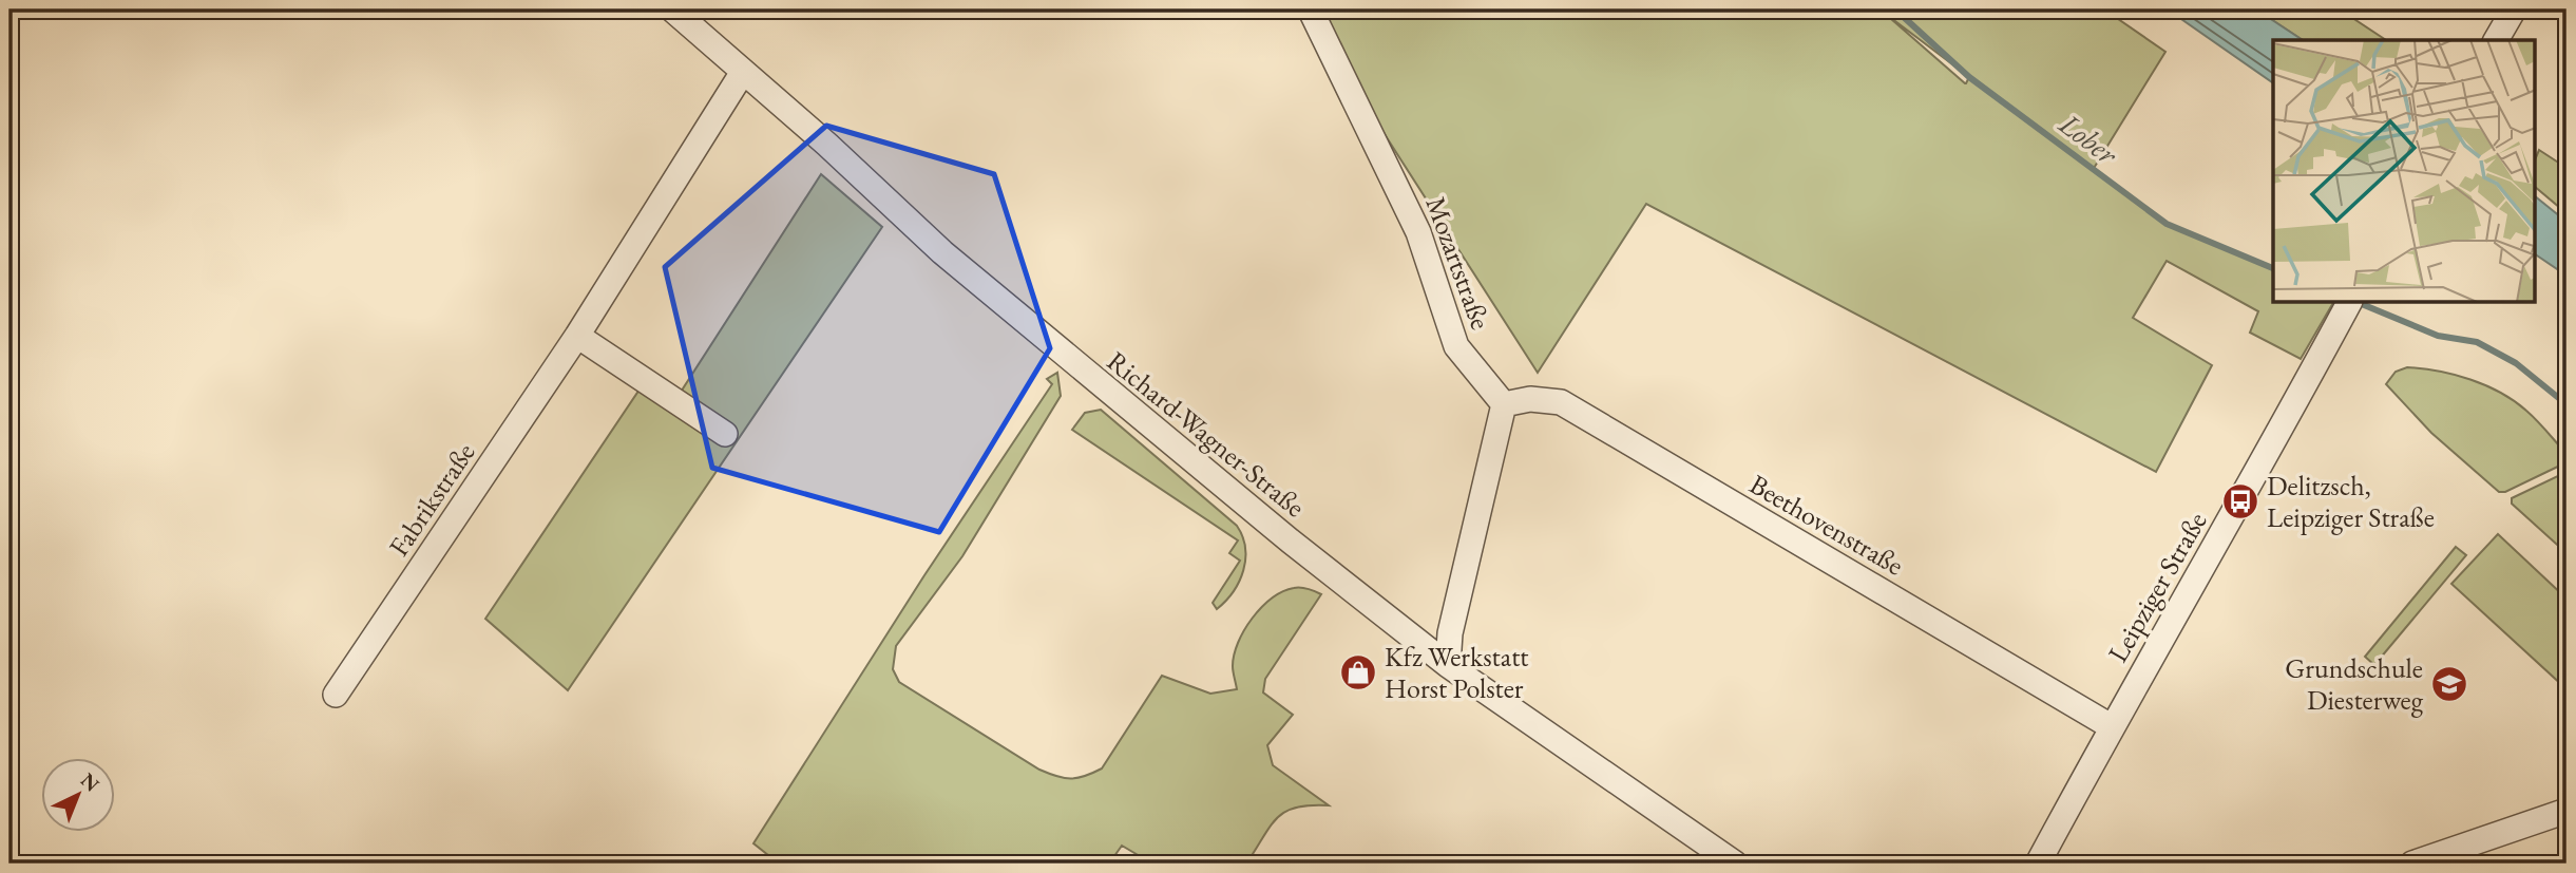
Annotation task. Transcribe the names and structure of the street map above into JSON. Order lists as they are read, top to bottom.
{
  "streets": {
    "street": [
      "Mozartstraße",
      "Richard-Wagner-Straße",
      "Fabrikstraße",
      "Beethovenstraße",
      "Leipziger Straße"
    ]
  },
  "crossings": [
    ["Mozartstraße", "Beethovenstraße"],
    ["Richard-Wagner-Straße", "Fabrikstraße"],
    ["Beethovenstraße", "Leipziger Straße"]
  ],
  "water": ["Lober"],
  "places": {
    "bus stop": ["Delitzsch, Leipziger Straße"],
    "shop": ["Kfz Werkstatt Horst Polster"],
    "school or university": ["Grundschule Diesterweg"]
  },
  "north": "top right"
}
